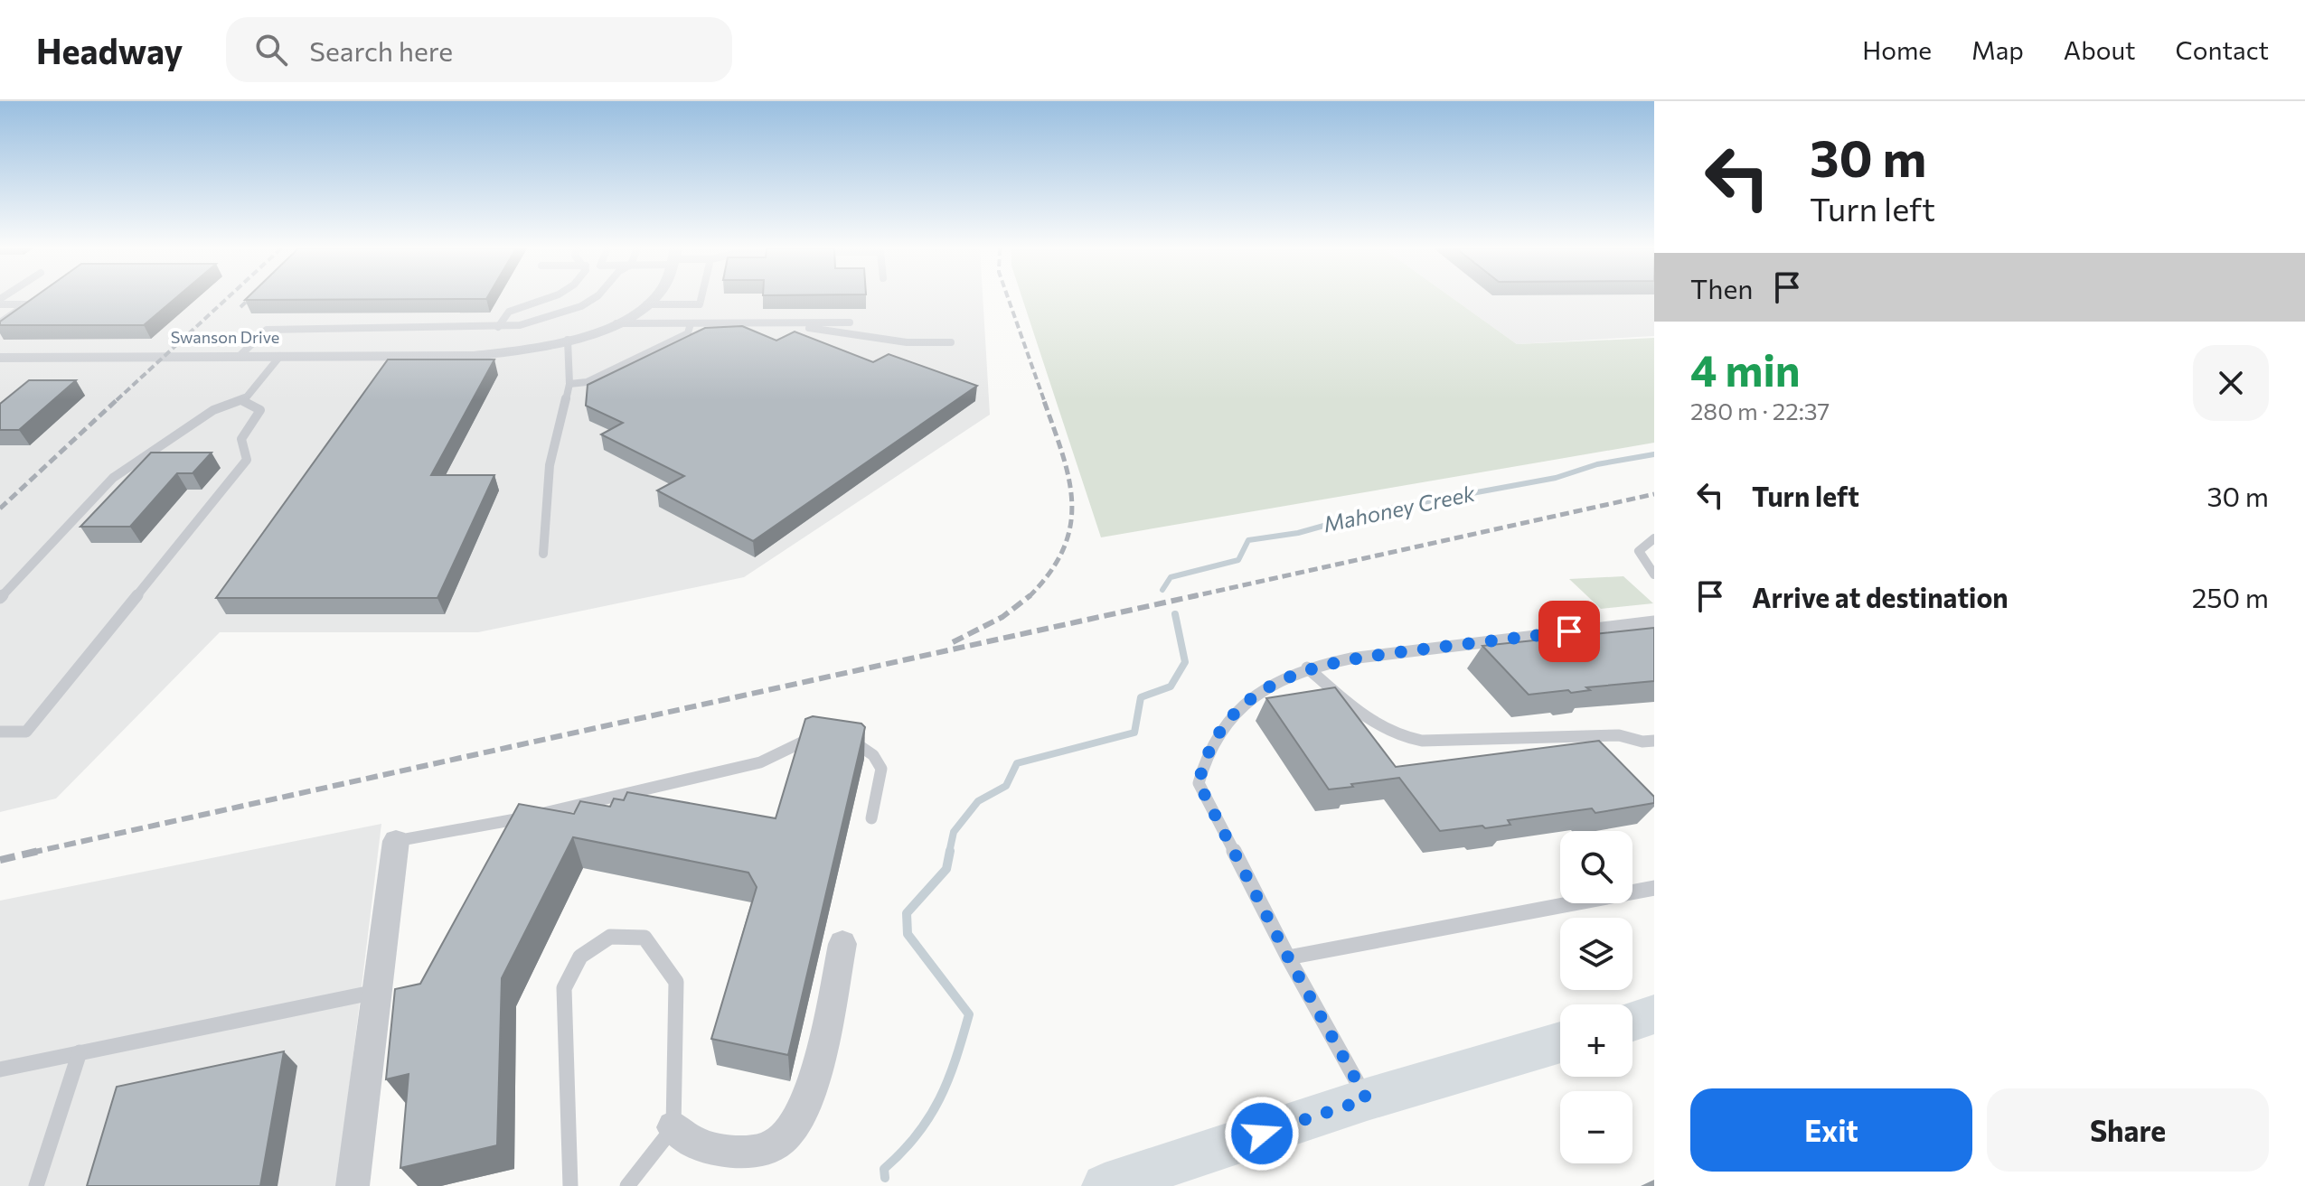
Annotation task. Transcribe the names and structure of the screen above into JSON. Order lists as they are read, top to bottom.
{
  "streets": {
    "street": ["Swanson Drive"]
  },
  "water": ["Mahoney Creek"],
  "page": {
    "header": "Headway",
    "search": "Search here",
    "nav": [
      "Home",
      "Map",
      "About",
      "Contact"
    ],
    "turn": ["30 m", "Turn left"],
    "then": "Then",
    "heading": ["4 min", "280 m · 22:37"],
    "list": [
      {
        "name": "Turn left",
        "value": "30 m"
      },
      {
        "name": "Arrive at destination",
        "value": "250 m"
      }
    ],
    "map_buttons": ["+", "−"],
    "buttons": ["Exit", "Share"]
  }
}
